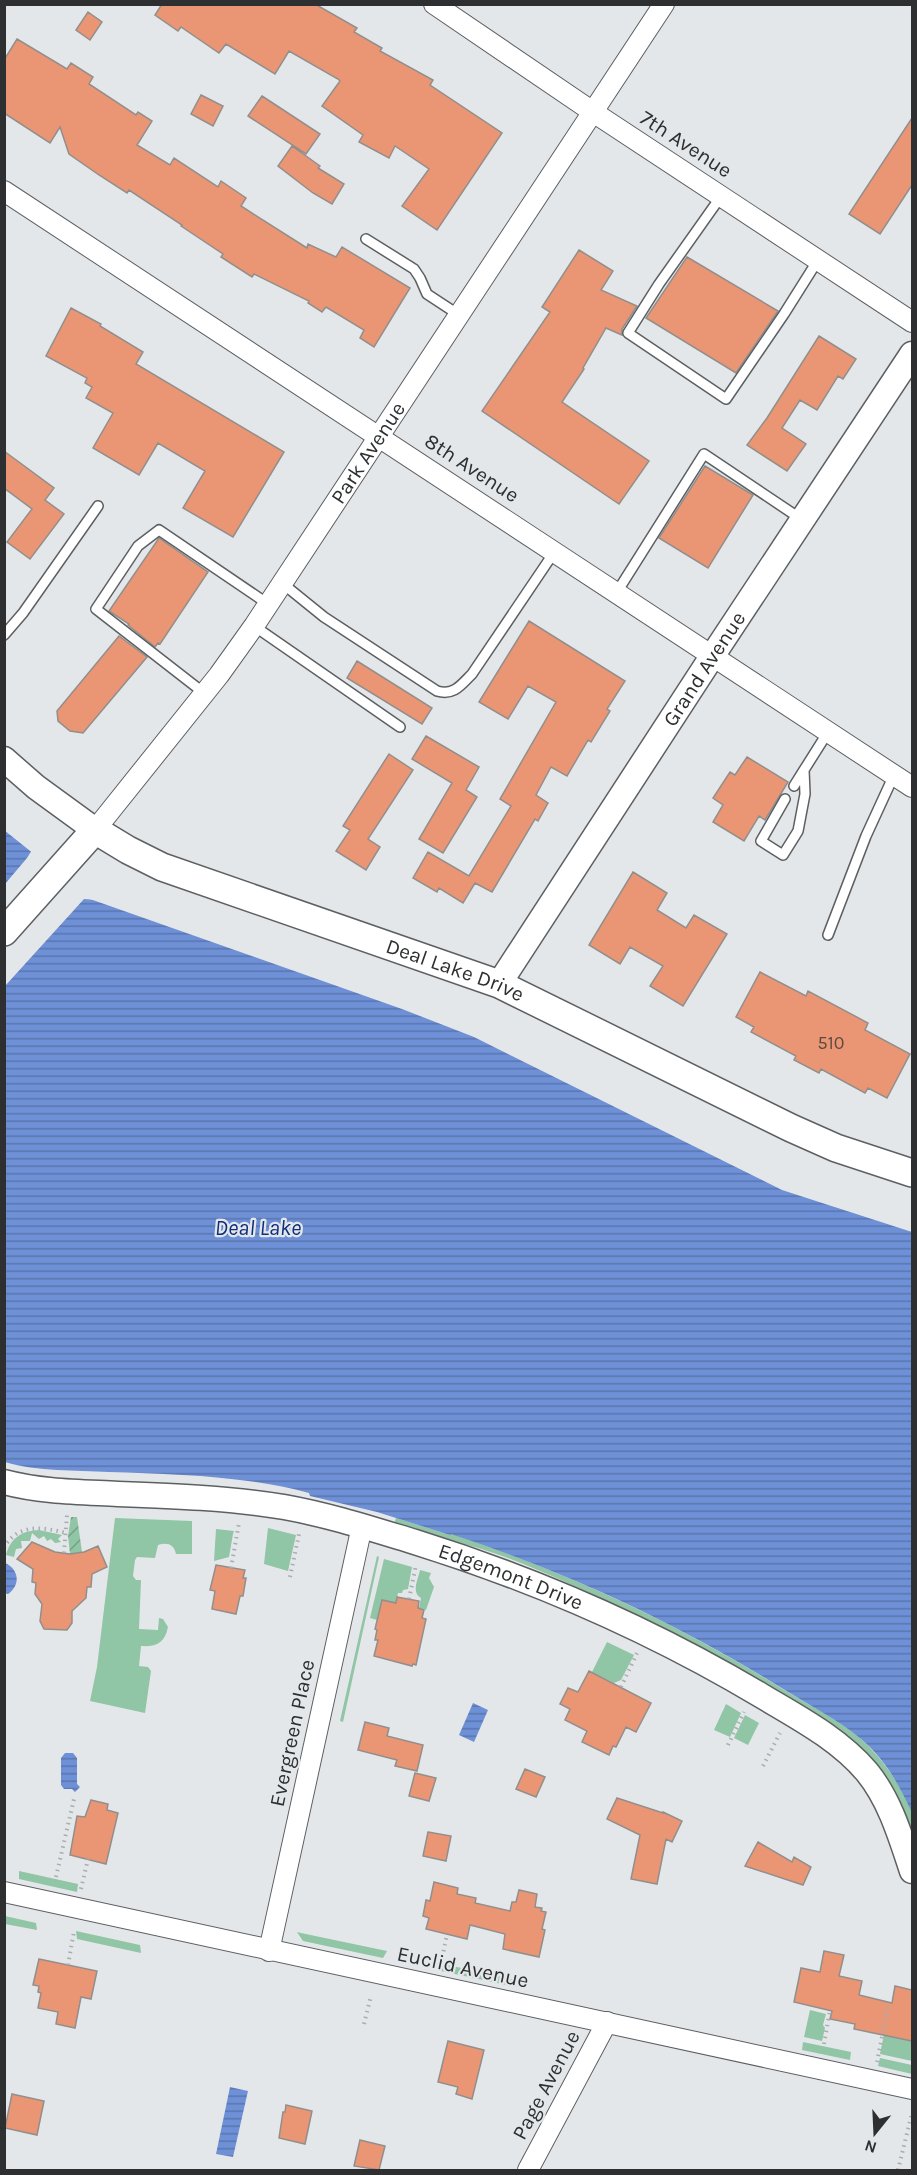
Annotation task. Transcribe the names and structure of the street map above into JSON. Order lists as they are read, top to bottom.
{
  "streets": {
    "main road": ["Park Avenue", "Deal Lake Drive"],
    "street": [
      "7th Avenue",
      "8th Avenue",
      "Grand Avenue",
      "Edgemont Drive",
      "Evergreen Place",
      "Euclid Avenue",
      "Page Avenue"
    ]
  },
  "crossings": [
    ["7th Avenue", "Park Avenue"],
    ["Park Avenue", "8th Avenue"],
    ["Park Avenue", "Deal Lake Drive"],
    ["8th Avenue", "Grand Avenue"],
    ["Grand Avenue", "Deal Lake Drive"],
    ["Edgemont Drive", "Evergreen Place"],
    ["Evergreen Place", "Euclid Avenue"],
    ["Euclid Avenue", "Page Avenue"]
  ],
  "water": ["Deal Lake"],
  "house_numbers": ["510"],
  "north": "bottom"
}
